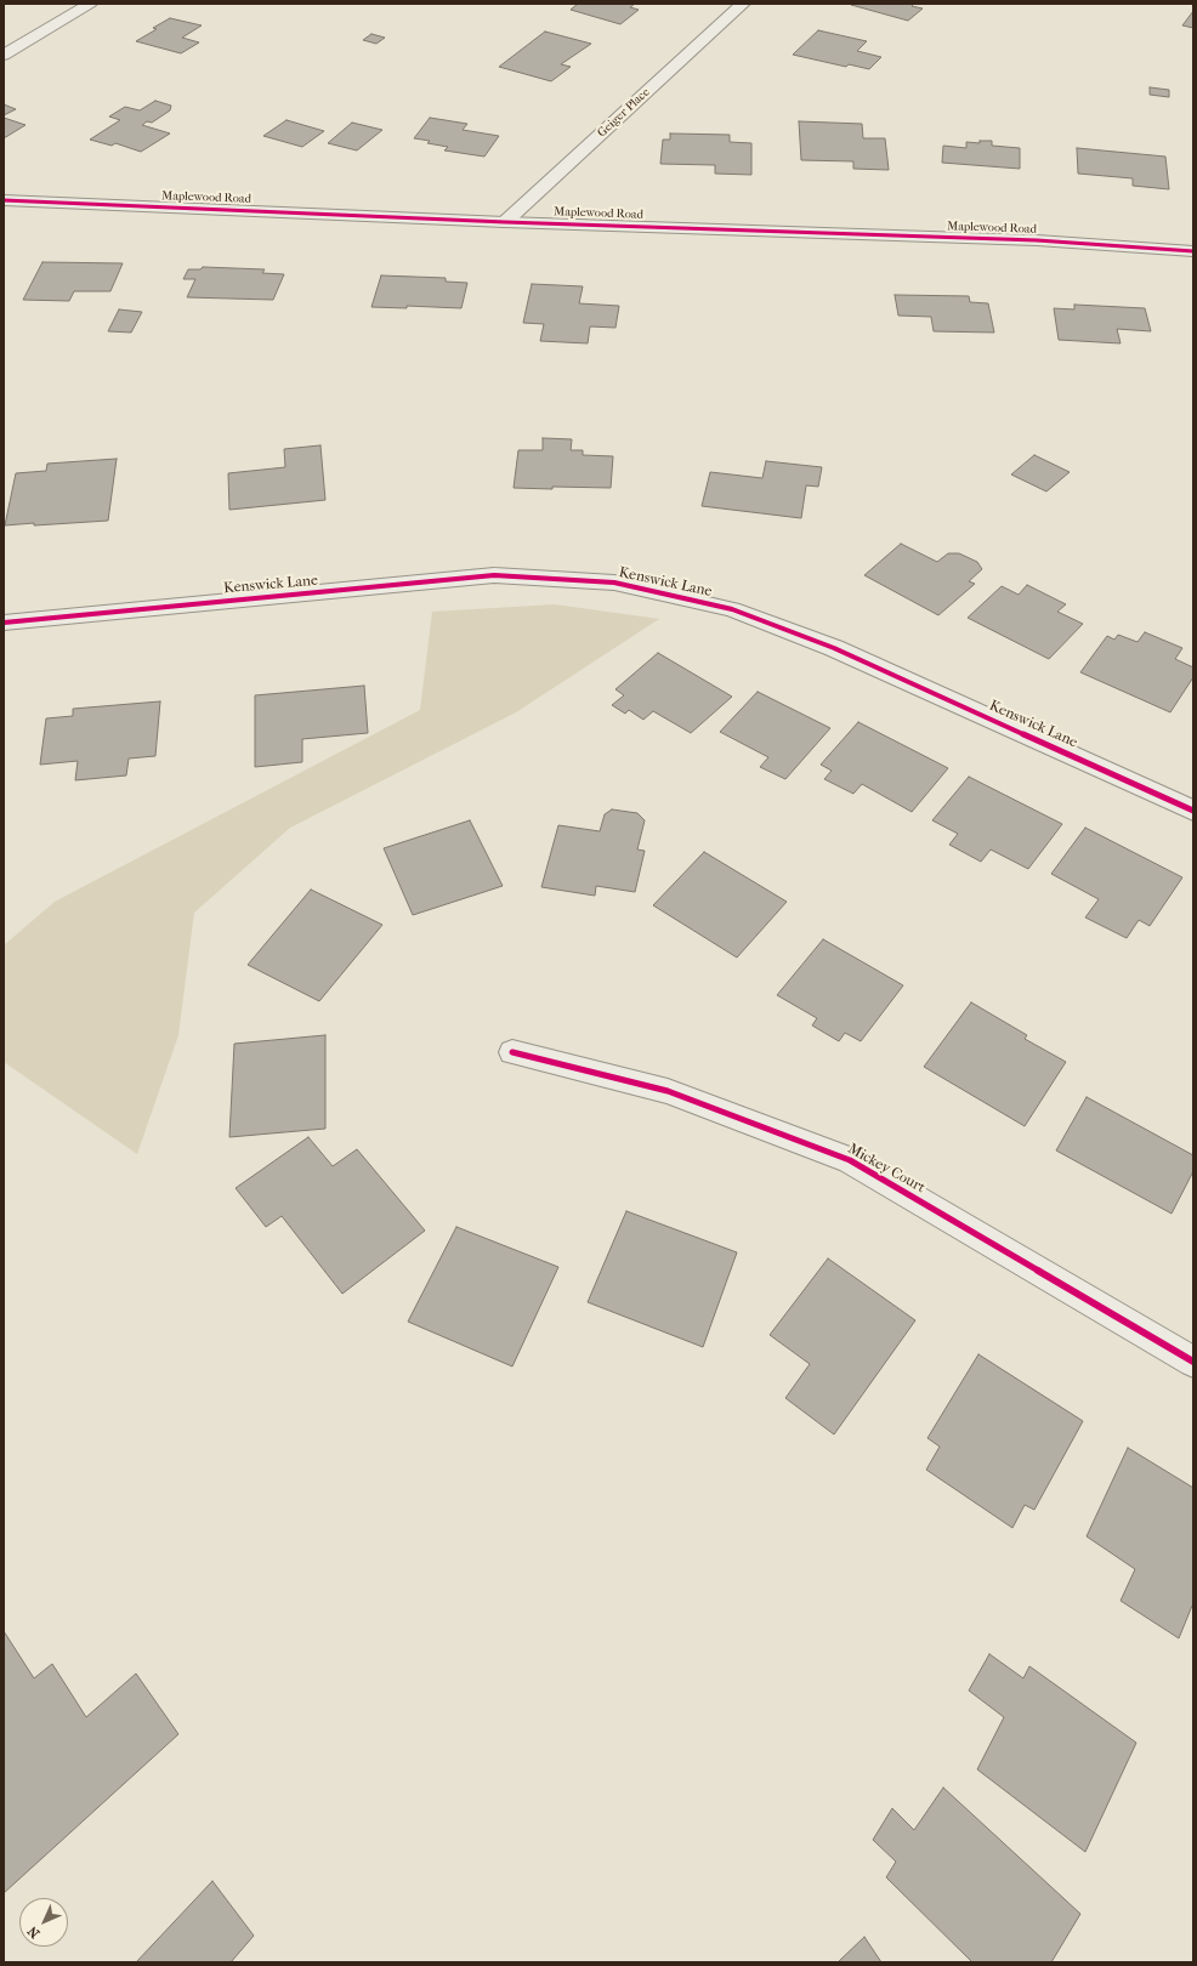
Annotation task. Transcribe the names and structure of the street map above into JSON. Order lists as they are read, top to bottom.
{
  "streets": {
    "street": [
      "Geiger Place",
      "Maplewood Road",
      "Kenswick Lane",
      "Mickey Court"
    ]
  },
  "crossings": [
    ["Geiger Place", "Maplewood Road"]
  ],
  "north": "bottom left"
}
